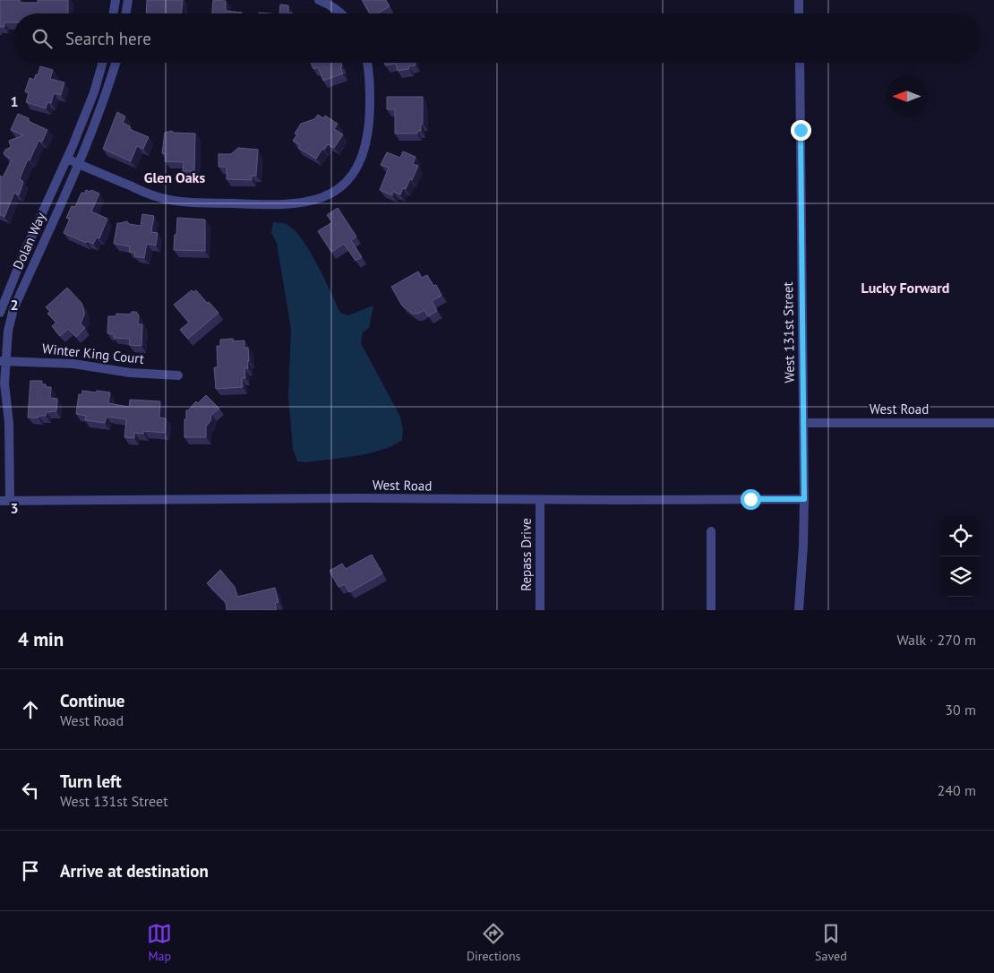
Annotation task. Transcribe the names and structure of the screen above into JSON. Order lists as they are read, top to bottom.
{
  "streets": {
    "street": [
      "Dolan Way",
      "West 131st Street",
      "Winter King Court",
      "West Road",
      "Repass Drive"
    ]
  },
  "crossings": [
    ["Dolan Way", "Winter King Court"],
    ["Dolan Way", "West Road"],
    ["West 131st Street", "West Road"],
    ["West Road", "Repass Drive"]
  ],
  "districts": ["Glen Oaks", "Lucky Forward"],
  "north": "left",
  "page": {
    "search": "Search here",
    "heading": ["4 min", "Walk · 270 m"],
    "list": [
      ["Continue", "West Road", "30 m"],
      ["Turn left", "West 131st Street", "240 m"],
      "Arrive at destination"
    ],
    "nav": ["Map", "Directions", "Saved"]
  },
  "grid": {
    "rows": ["1", "2", "3"]
  }
}
